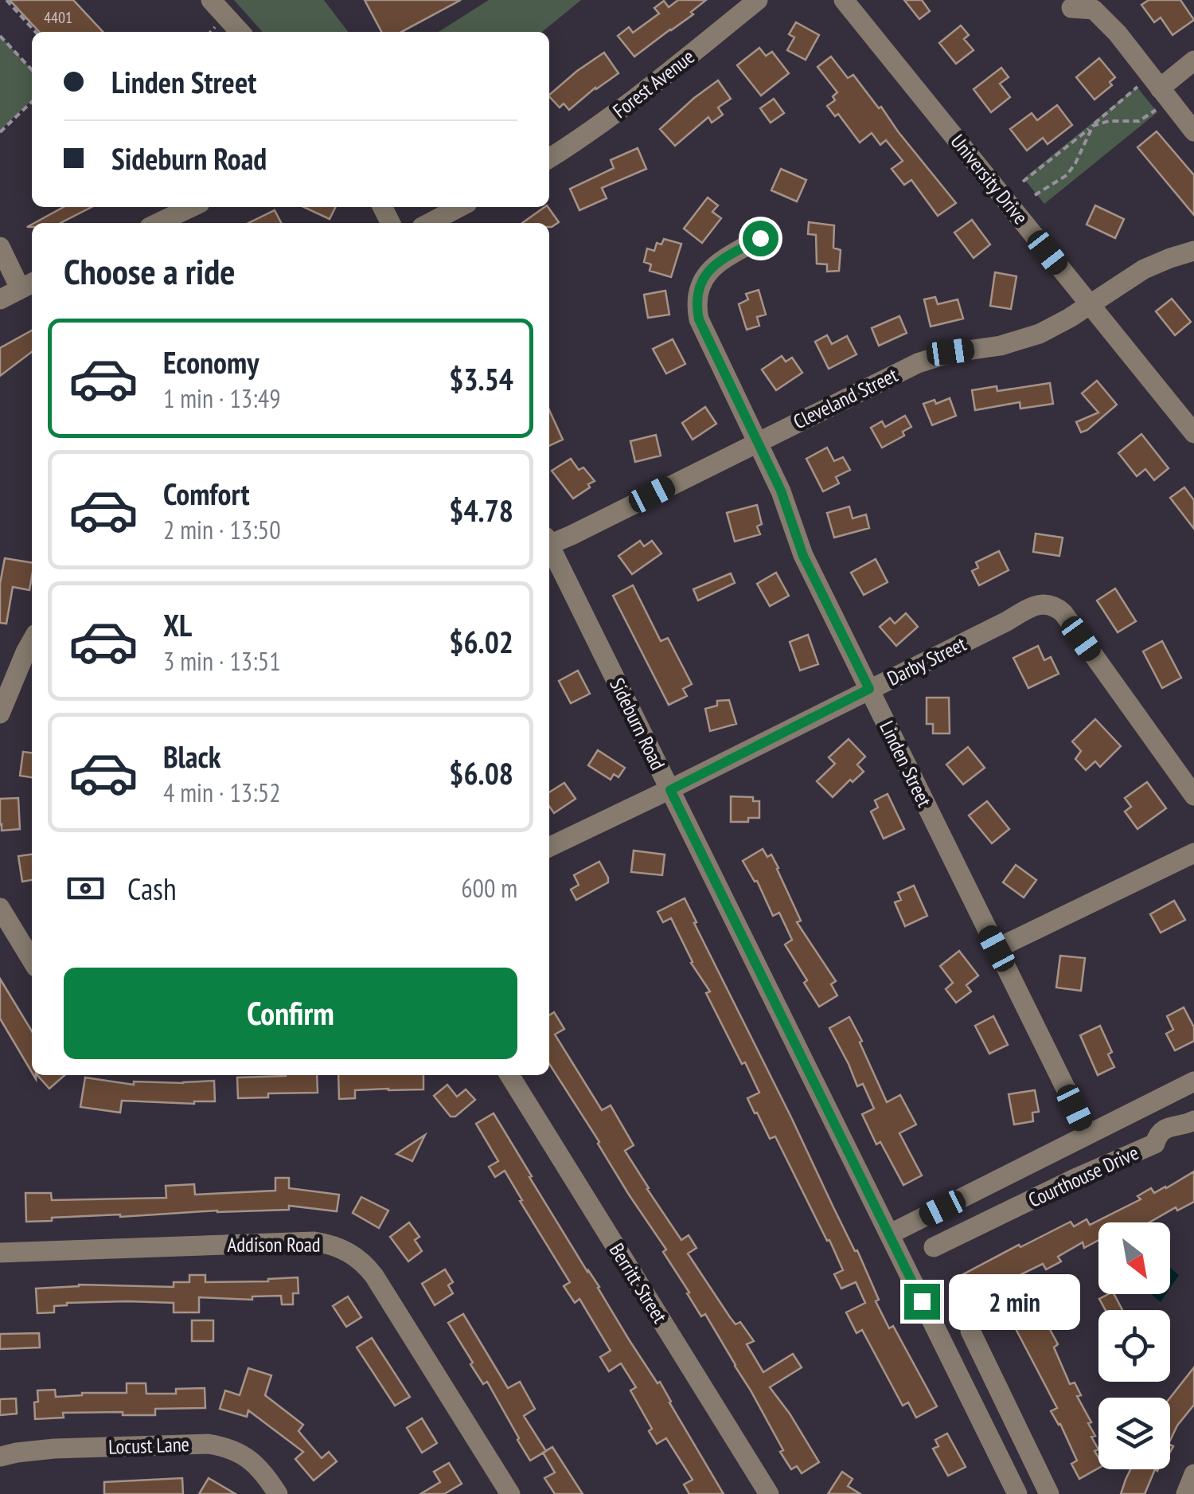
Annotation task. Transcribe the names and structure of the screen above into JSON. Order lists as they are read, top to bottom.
{
  "streets": {
    "street": [
      "Forest Avenue",
      "University Drive",
      "Cleveland Street",
      "Darby Street",
      "Sideburn Road",
      "Linden Street",
      "Courthouse Drive",
      "Addison Road",
      "Berritt Street",
      "Locust Lane"
    ]
  },
  "crossings": [
    ["University Drive", "Cleveland Street"],
    ["Cleveland Street", "Linden Street"],
    ["Darby Street", "Sideburn Road"],
    ["Darby Street", "Linden Street"]
  ],
  "house_numbers": ["4401"],
  "north": "bottom right",
  "page": {
    "banner": ["Linden Street", "Sideburn Road"],
    "heading": "Choose a ride",
    "list": [
      {
        "name": "Economy",
        "note": "1 min · 13:49",
        "value": "$3.54"
      },
      {
        "name": "Comfort",
        "note": "2 min · 13:50",
        "value": "$4.78"
      },
      {
        "name": "XL",
        "note": "3 min · 13:51",
        "value": "$6.02"
      },
      {
        "name": "Black",
        "note": "4 min · 13:52",
        "value": "$6.08"
      }
    ],
    "pay": ["Cash", "600 m"],
    "buttons": "Confirm",
    "bubble": "2 min"
  }
}
